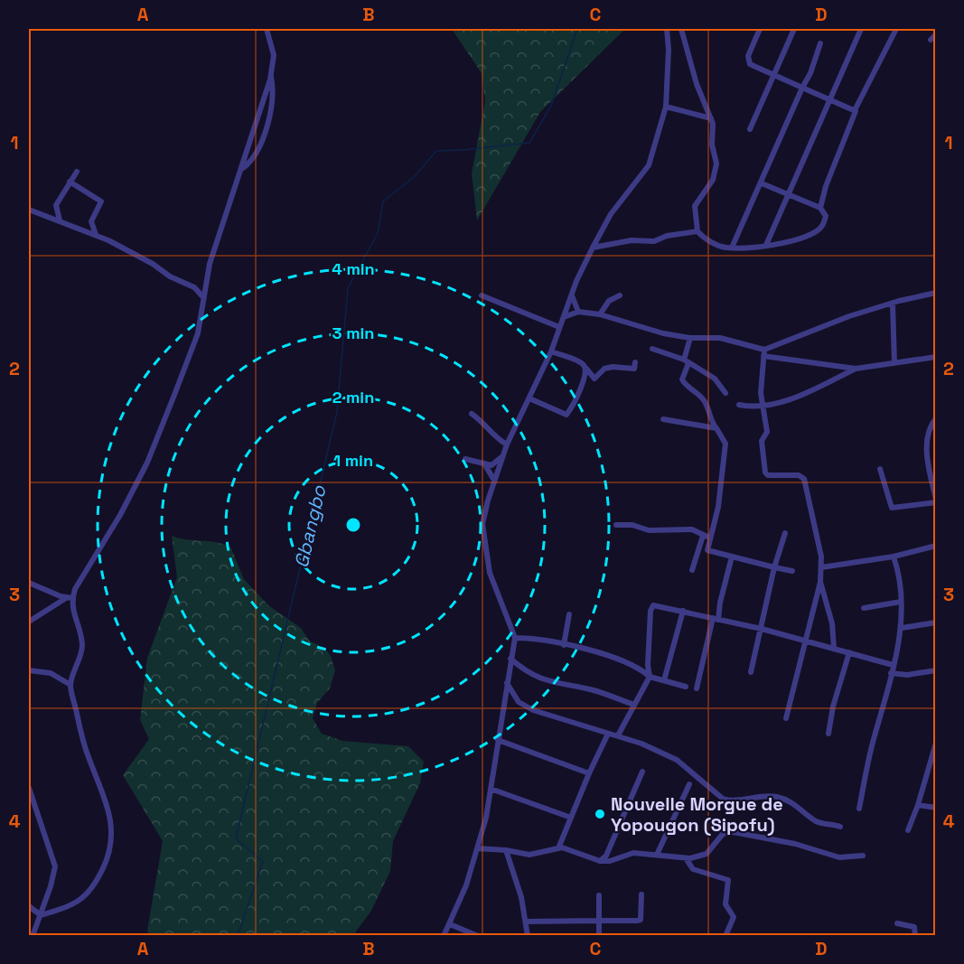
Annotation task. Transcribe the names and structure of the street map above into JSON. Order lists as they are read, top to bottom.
{
  "water": ["Gbangbo"],
  "places": ["Nouvelle Morgue de Yopougon (Sipofu)"],
  "grid": {
    "columns": [
      "A",
      "B",
      "C",
      "D"
    ],
    "rows": [
      "1",
      "2",
      "3",
      "4"
    ]
  },
  "rings": [
    "4 min",
    "3 min",
    "2 min",
    "1 min"
  ]
}
